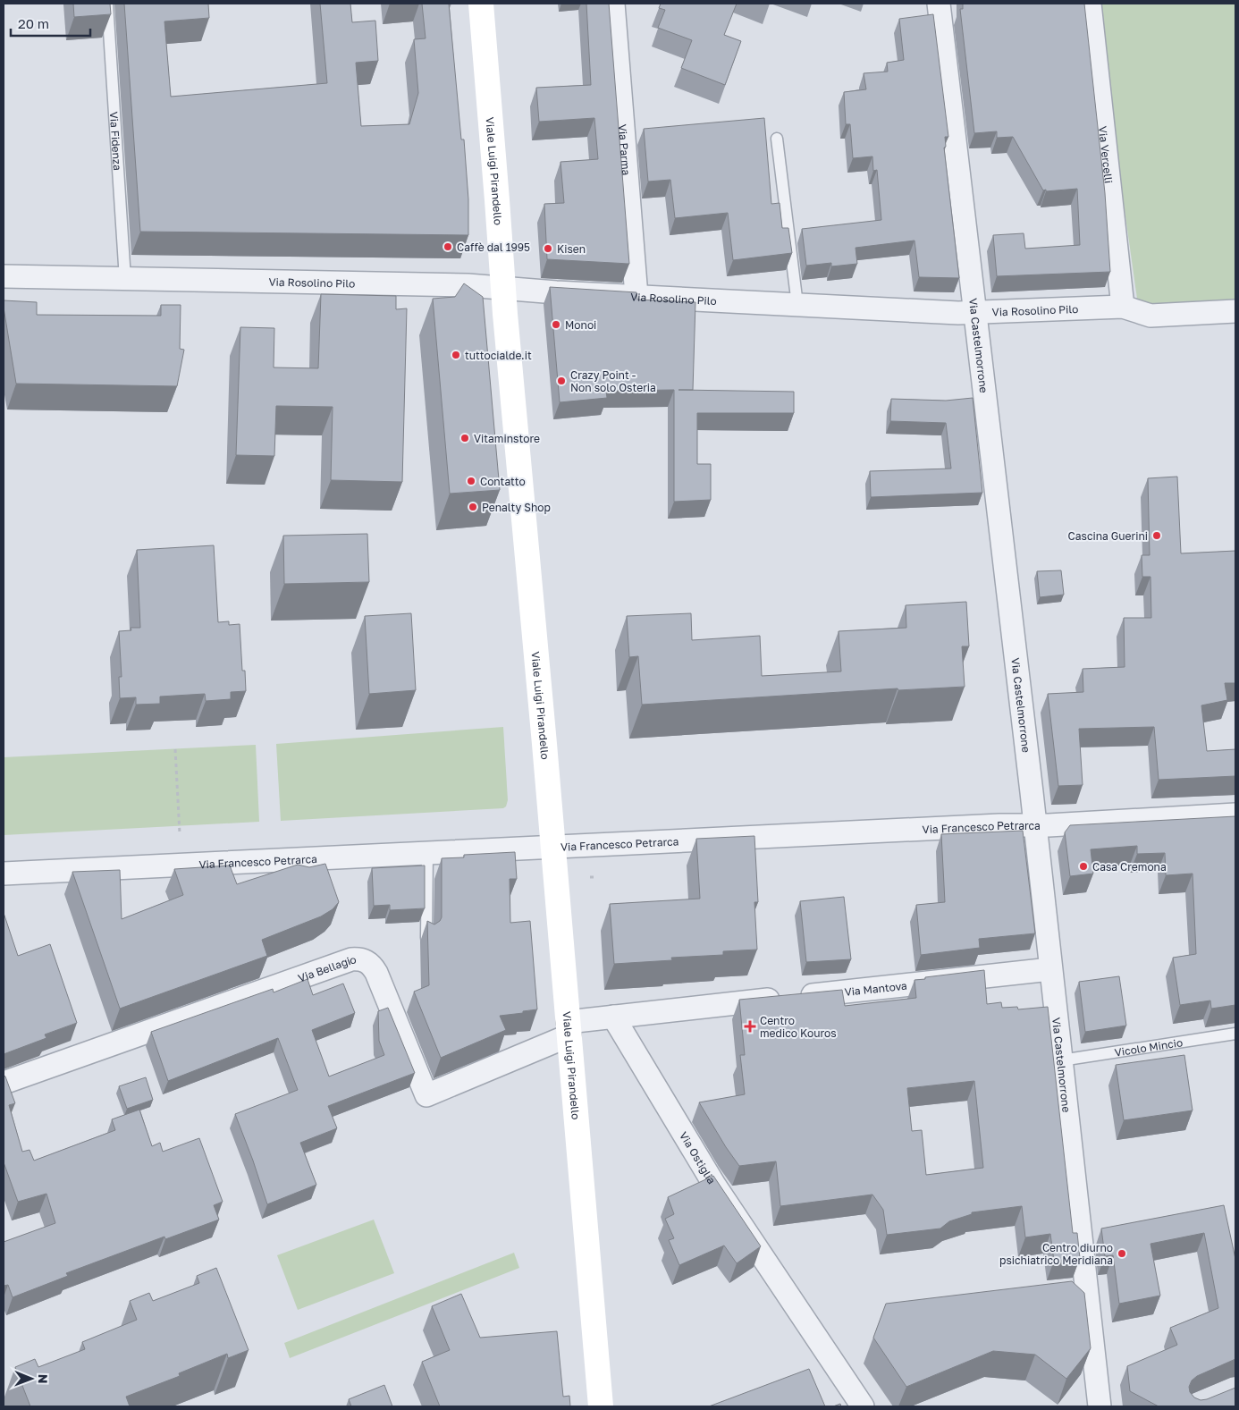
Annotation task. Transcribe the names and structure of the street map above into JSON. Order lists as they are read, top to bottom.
{
  "streets": {
    "main road": ["Viale Luigi Pirandello"],
    "street": [
      "Via Parma",
      "Via Vercelli",
      "Via Rosolino Pilo",
      "Via Castelmorrone",
      "Via Francesco Petrarca",
      "Via Bellagio",
      "Via Mantova",
      "Via Ostiglia"
    ],
    "lane": ["Via Fidenza", "Vicolo Mincio"]
  },
  "crossings": [
    ["Via Fidenza", "Via Rosolino Pilo"],
    ["Via Parma", "Via Rosolino Pilo"],
    ["Via Vercelli", "Via Rosolino Pilo"],
    ["Viale Luigi Pirandello", "Via Rosolino Pilo"],
    ["Viale Luigi Pirandello", "Via Francesco Petrarca"],
    ["Viale Luigi Pirandello", "Via Bellagio"],
    ["Viale Luigi Pirandello", "Via Mantova"],
    ["Via Rosolino Pilo", "Via Castelmorrone"],
    ["Via Castelmorrone", "Via Francesco Petrarca"],
    ["Via Castelmorrone", "Via Mantova"],
    ["Via Castelmorrone", "Vicolo Mincio"],
    ["Via Bellagio", "Via Mantova"],
    ["Via Mantova", "Via Ostiglia"]
  ],
  "places": {
    "other": [
      "Caffè dal 1995",
      "Kisen",
      "Monoi",
      "tuttocialde.it",
      "Crazy Point - Non solo Osteria",
      "Vitaminstore",
      "Contatto",
      "Penalty Shop",
      "Cascina Guerini",
      "Casa Cremona",
      "Centro diurno psichiatrico Meridiana"
    ],
    "health": ["Centro medico Kouros"]
  },
  "scale_bar": "20 m",
  "north": "right"
}
